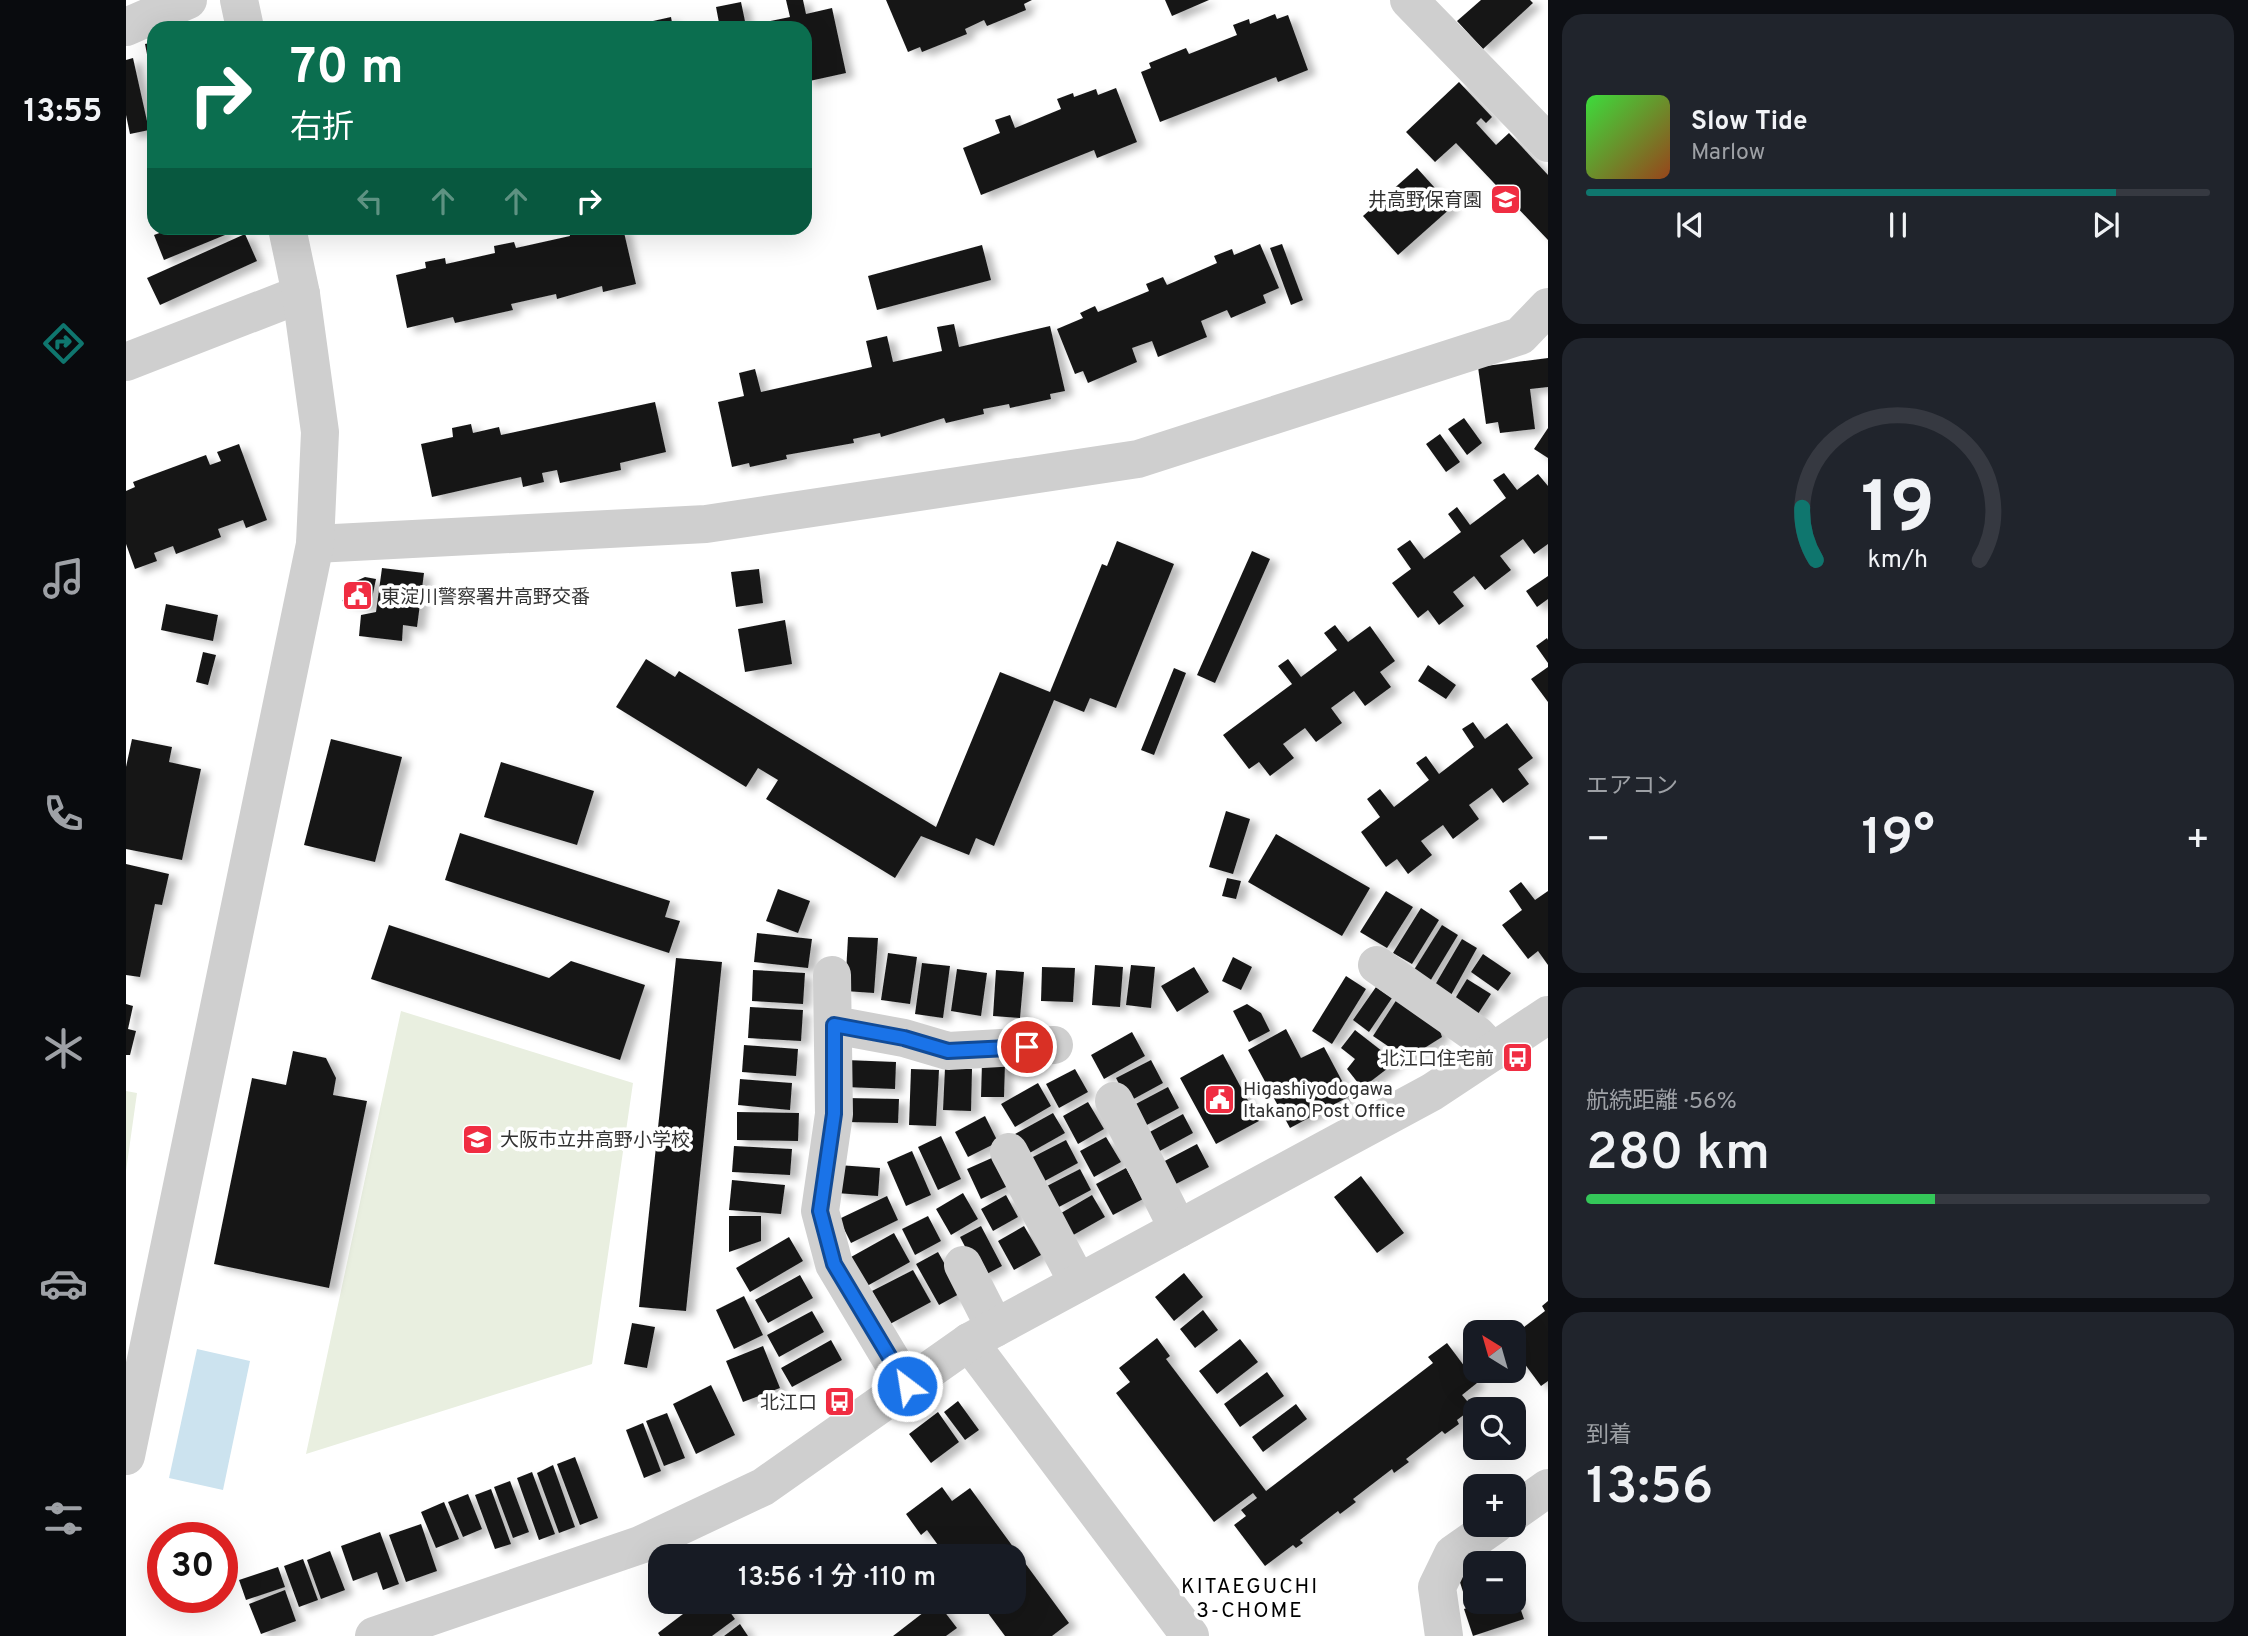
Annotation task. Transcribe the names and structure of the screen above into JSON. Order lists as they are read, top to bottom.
{
  "districts": ["KITAEGUCHI 3-CHOME"],
  "places": {
    "school or university": ["井高野保育園", "大阪市立井高野小学校"],
    "public building": ["東淀川警察署井高野交番", "Higashiyodogawa Itakano Post Office"],
    "bus stop": ["北江口住宅前", "北江口"]
  },
  "north": "top left",
  "page": {
    "tabs": "13:55",
    "turn": ["70 m", "右折"],
    "song": ["Slow Tide", "Marlow"],
    "tile": [
      "エアコン",
      ["航続距離 · 56%", "280 km"],
      ["到着", "13:56"]
    ],
    "heat": ["−", "19°", "+"],
    "map_buttons": ["+", "−"],
    "limit": "30",
    "trip": "13:56 · 1 分 · 110 m",
    "gauge": ["19", "km/h"]
  }
}
